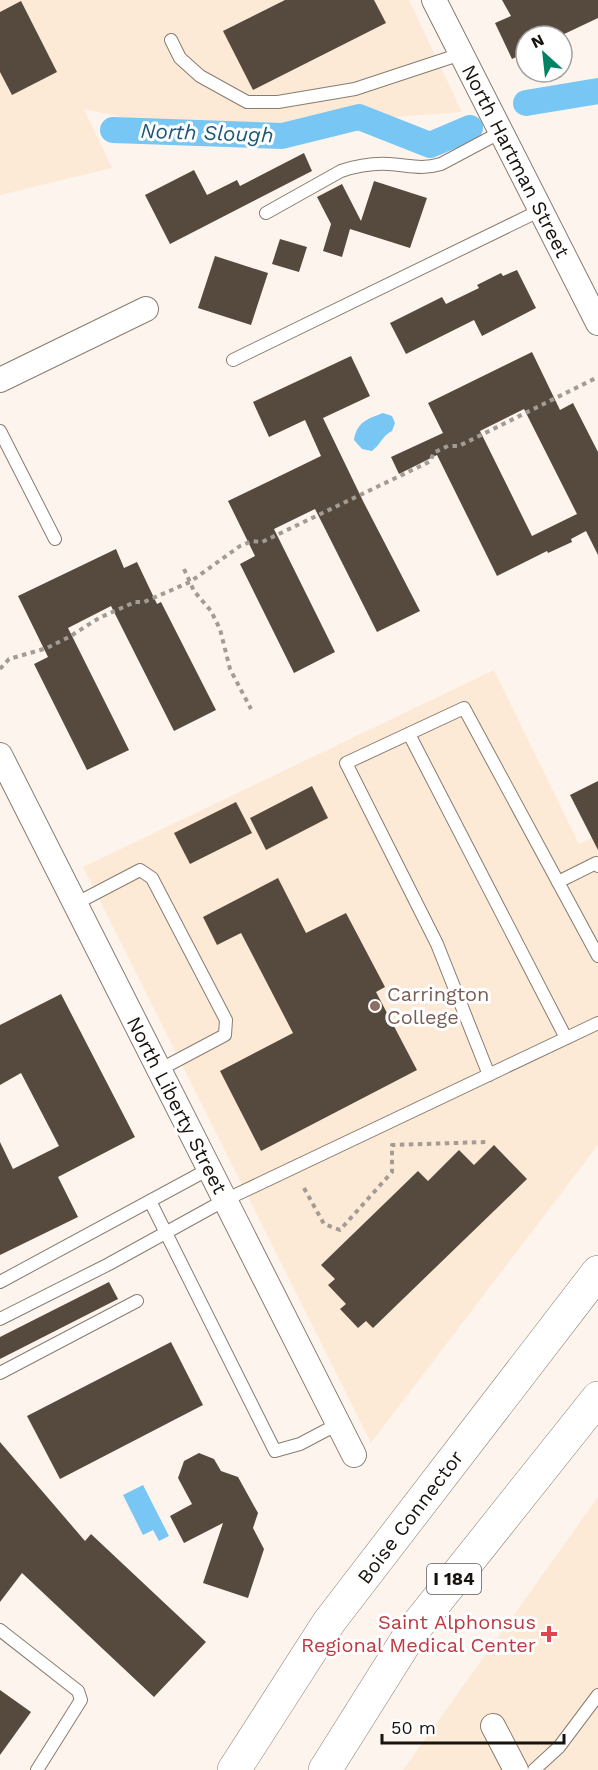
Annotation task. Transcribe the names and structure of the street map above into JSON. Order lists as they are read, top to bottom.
{
  "streets": {
    "highway": ["Boise Connector", "I 184"],
    "street": ["North Hartman Street", "North Liberty Street"]
  },
  "water": ["North Slough"],
  "places": {
    "other": ["Carrington College"],
    "health": ["Saint Alphonsus Regional Medical Center"]
  },
  "scale_bar": "50 m",
  "north": "top left"
}
